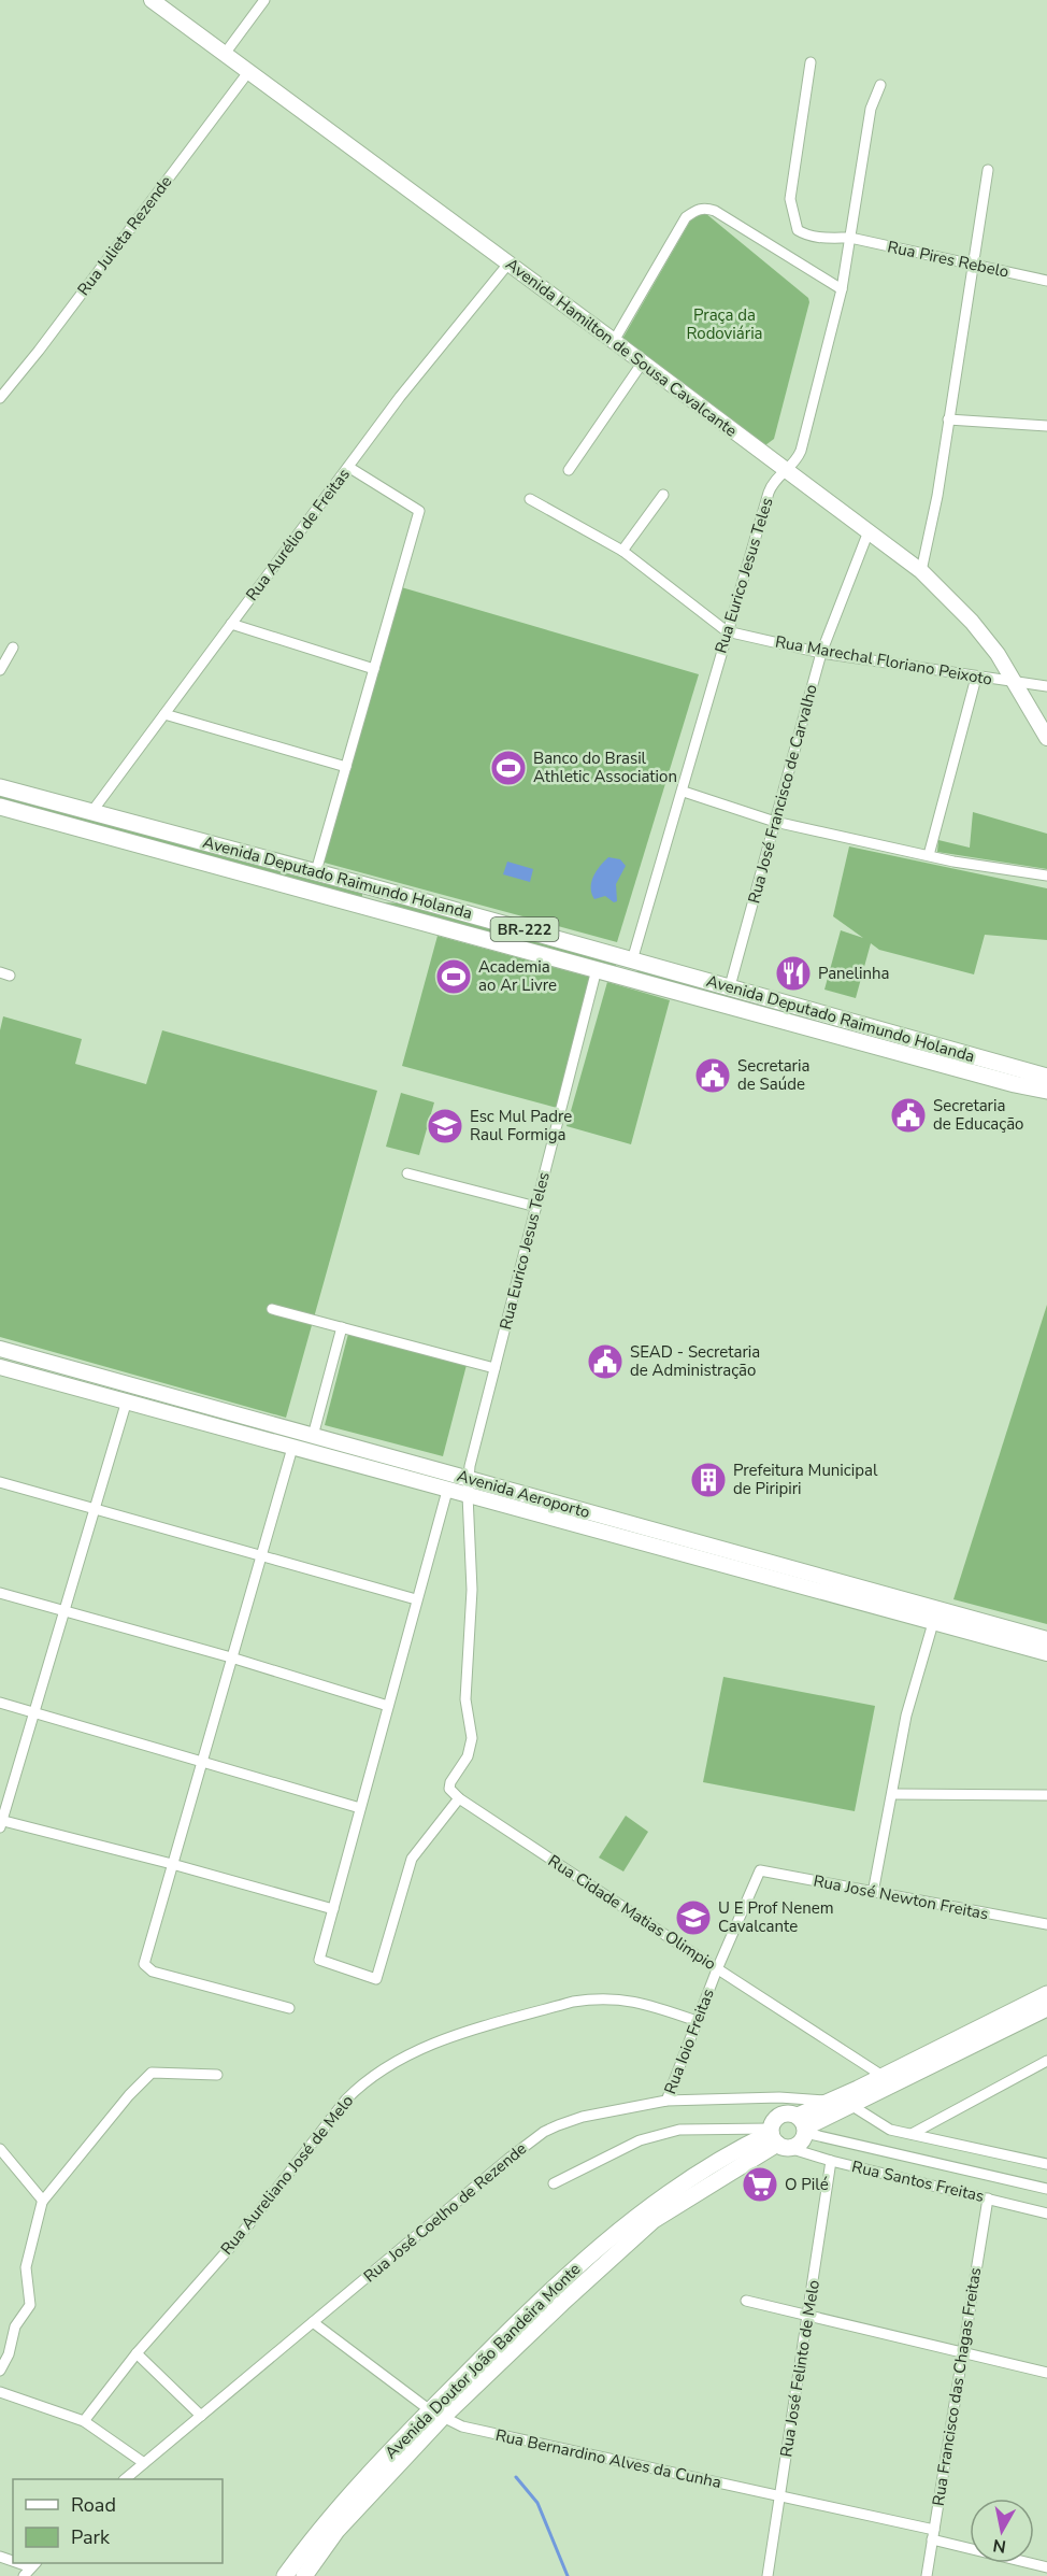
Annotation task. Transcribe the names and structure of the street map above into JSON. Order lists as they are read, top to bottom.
{
  "streets": {
    "main road": ["Avenida Deputado Raimundo Holanda", "BR-222", "Avenida Doutor João Bandeira Monte"],
    "street": [
      "Rua Julieta Rezende",
      "Rua Pires Rebelo",
      "Avenida Hamilton de Sousa Cavalcante",
      "Rua Aurélio de Freitas",
      "Rua Eurico Jesus Teles",
      "Rua Marechal Floriano Peixoto",
      "Rua José Francisco de Carvalho",
      "Avenida Aeroporto",
      "Rua José Newton Freitas",
      "Rua Cidade Matias Olimpio",
      "Rua Ioio Freitas",
      "Rua Aureliano José de Melo",
      "Rua Santos Freitas",
      "Rua José Coelho de Rezende",
      "Rua José Felinto de Melo",
      "Rua Francisco das Chagas Freitas",
      "Rua Bernardino Alves da Cunha"
    ]
  },
  "crossings": [
    ["Rua Julieta Rezende", "Avenida Hamilton de Sousa Cavalcante"],
    ["Rua Pires Rebelo", "Rua Eurico Jesus Teles"],
    ["Avenida Hamilton de Sousa Cavalcante", "Rua Aurélio de Freitas"],
    ["Avenida Hamilton de Sousa Cavalcante", "Rua Eurico Jesus Teles"],
    ["Avenida Hamilton de Sousa Cavalcante", "Rua Marechal Floriano Peixoto"],
    ["Avenida Hamilton de Sousa Cavalcante", "Rua José Francisco de Carvalho"],
    ["Rua Aurélio de Freitas", "Avenida Deputado Raimundo Holanda"],
    ["Rua Eurico Jesus Teles", "Rua Marechal Floriano Peixoto"],
    ["Rua Eurico Jesus Teles", "Avenida Deputado Raimundo Holanda"],
    ["Rua Eurico Jesus Teles", "Avenida Aeroporto"],
    ["Rua Eurico Jesus Teles", "Rua Cidade Matias Olimpio"],
    ["Rua Marechal Floriano Peixoto", "Rua José Francisco de Carvalho"],
    ["Rua José Francisco de Carvalho", "Avenida Deputado Raimundo Holanda"],
    ["Rua José Newton Freitas", "Rua Ioio Freitas"],
    ["Rua Cidade Matias Olimpio", "Rua Ioio Freitas"],
    ["Rua Ioio Freitas", "Rua Aureliano José de Melo"],
    ["Rua Ioio Freitas", "Rua José Coelho de Rezende"],
    ["Rua Santos Freitas", "Avenida Doutor João Bandeira Monte"],
    ["Rua Santos Freitas", "Rua José Felinto de Melo"],
    ["Rua Santos Freitas", "Rua Francisco das Chagas Freitas"],
    ["Rua José Coelho de Rezende", "Rua Bernardino Alves da Cunha"],
    ["Avenida Doutor João Bandeira Monte", "Rua Bernardino Alves da Cunha"],
    ["Rua José Felinto de Melo", "Rua Bernardino Alves da Cunha"],
    ["Rua Francisco das Chagas Freitas", "Rua Bernardino Alves da Cunha"]
  ],
  "parks": ["Praça da Rodoviária"],
  "places": {
    "sports": ["Banco do Brasil Athletic Association", "Academia ao Ar Livre"],
    "restaurant": ["Panelinha"],
    "public building": ["Secretaria de Saúde", "Secretaria de Educação", "SEAD - Secretaria de Administração"],
    "school or university": ["Esc Mul Padre Raul Formiga", "U E Prof Nenem Cavalcante"],
    "building": ["Prefeitura Municipal de Piripiri"],
    "supermarket": ["O Pilé"]
  },
  "legend": ["Road", "Park"],
  "north": "bottom"
}
